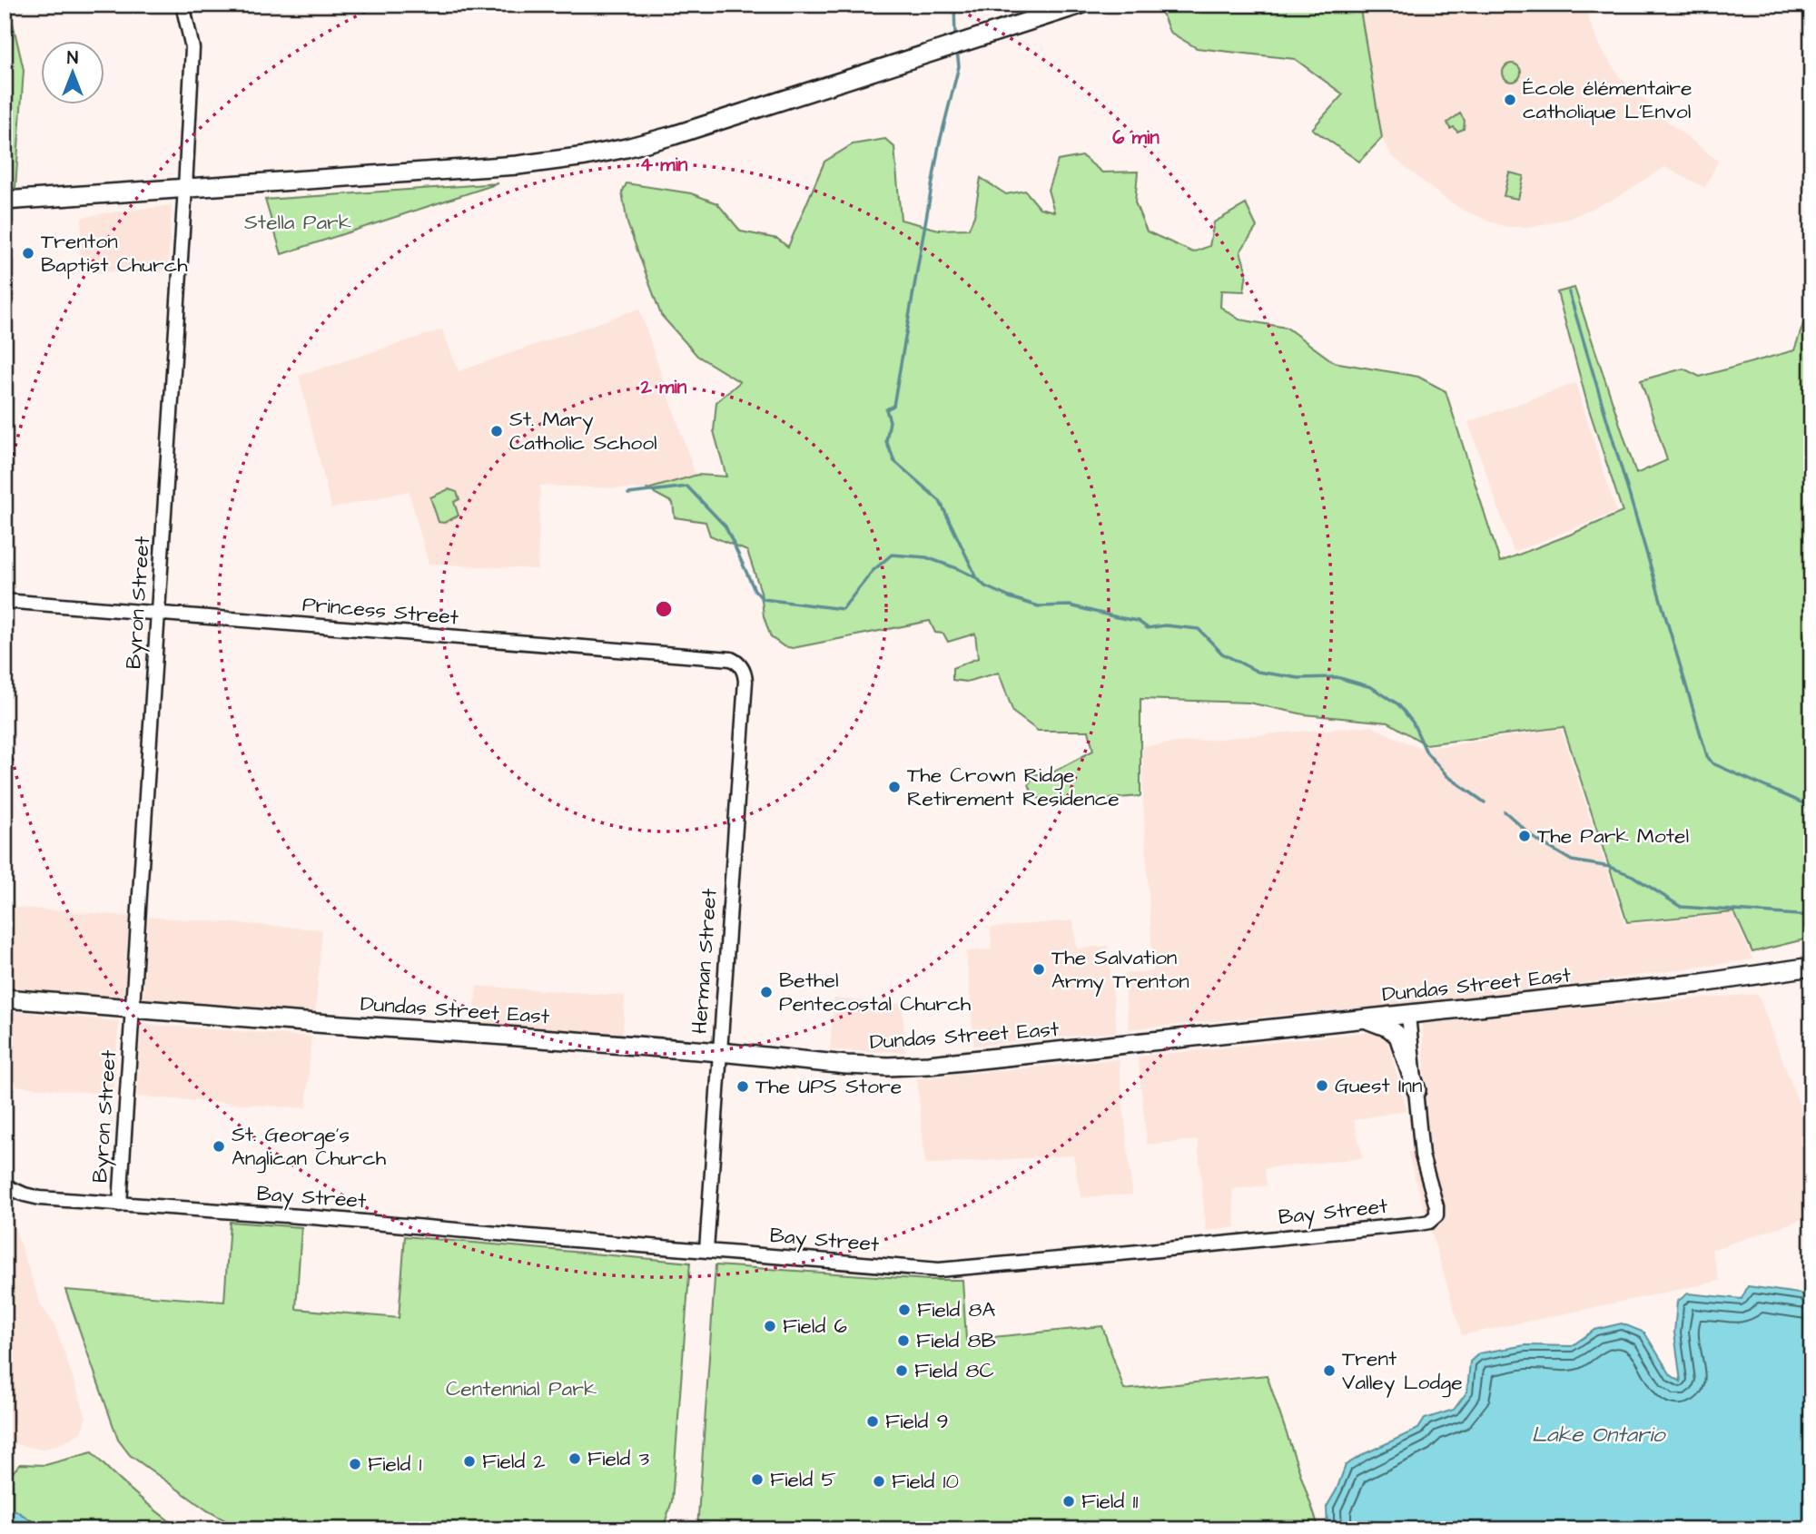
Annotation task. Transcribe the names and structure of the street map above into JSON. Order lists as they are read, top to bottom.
{
  "streets": {
    "main road": ["Dundas Street East"],
    "street": [
      "Byron Street",
      "Princess Street",
      "Herman Street",
      "Bay Street"
    ]
  },
  "crossings": [
    ["Byron Street", "Princess Street"],
    ["Byron Street", "Dundas Street East"],
    ["Byron Street", "Bay Street"],
    ["Princess Street", "Herman Street"],
    ["Herman Street", "Dundas Street East"],
    ["Herman Street", "Bay Street"],
    ["Dundas Street East", "Bay Street"]
  ],
  "water": ["Lake Ontario"],
  "parks": ["Stella Park", "Centennial Park"],
  "places": [
    "École élémentaire catholique L'Envol",
    "Trenton Baptist Church",
    "St. Mary Catholic School",
    "The Crown Ridge Retirement Residence",
    "The Park Motel",
    "The Salvation Army Trenton",
    "Bethel Pentecostal Church",
    "Guest Inn",
    "The UPS Store",
    "St. George's Anglican Church",
    "Field 8A",
    "Field 6",
    "Field 8B",
    "Field 8C",
    "Trent Valley Lodge",
    "Field 9",
    "Field 3",
    "Field 2",
    "Field 1",
    "Field 5",
    "Field 10",
    "Field 11"
  ],
  "north": "top",
  "rings": ["6 min", "4 min", "2 min"]
}
